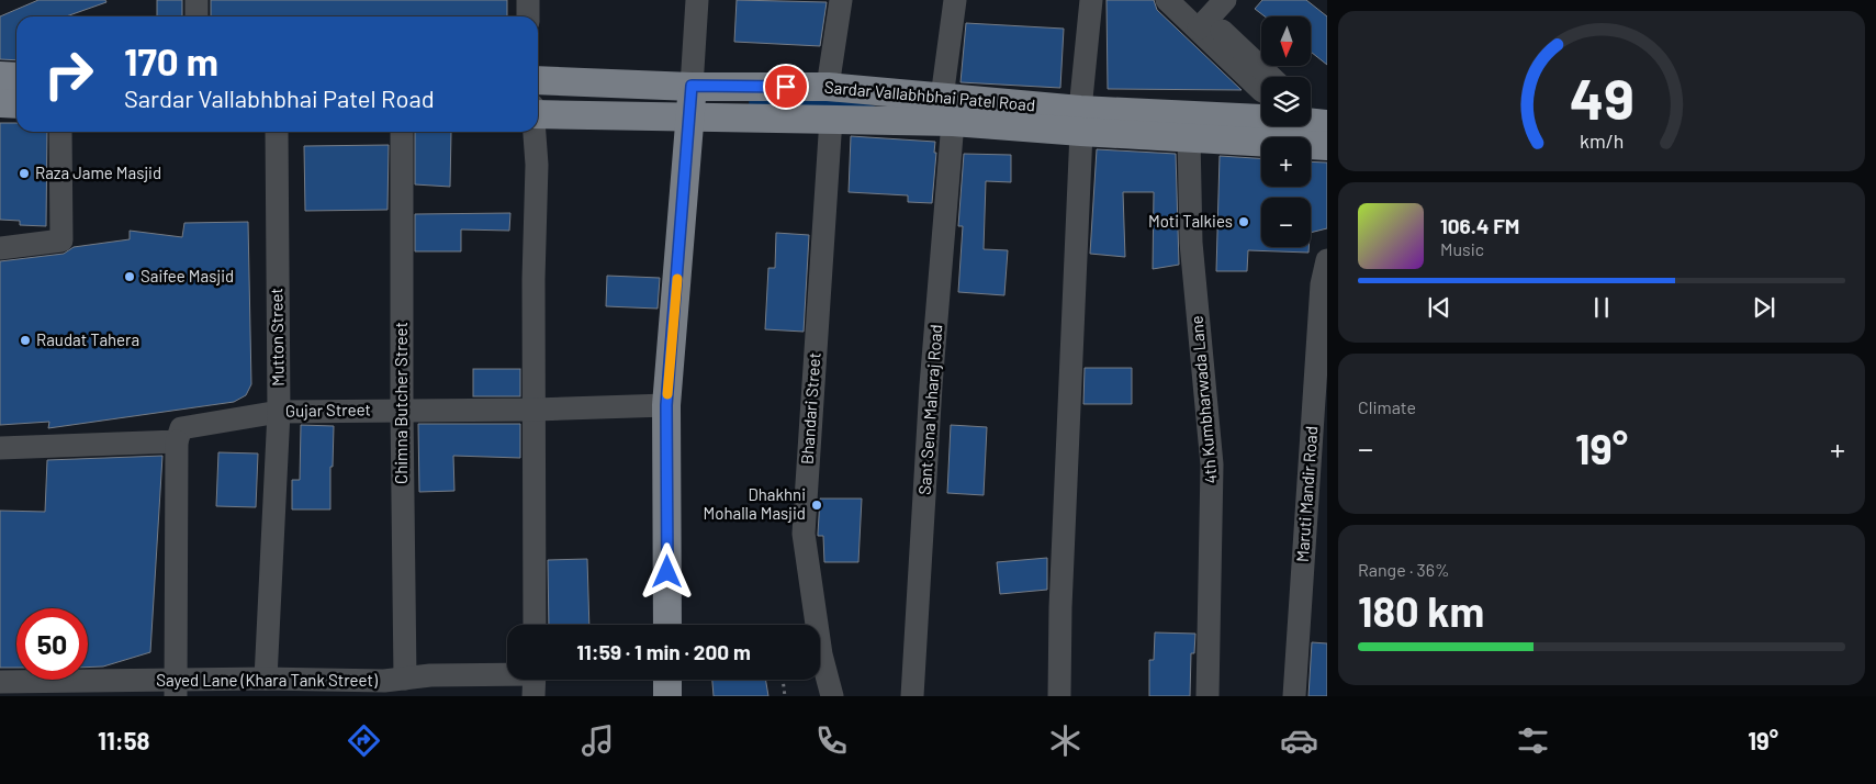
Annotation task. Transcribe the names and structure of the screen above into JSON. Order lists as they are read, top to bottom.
{
  "streets": {
    "main road": ["Sardar Vallabhbhai Patel Road"],
    "street": [
      "Mutton Street",
      "4th Kumbharwada Lane",
      "Chimna Butcher Street",
      "Bhandari Street",
      "Sant Sena Maharaj Road",
      "Gujar Street",
      "Maruti Mandir Road",
      "Sayed Lane (Khara Tank Street)"
    ]
  },
  "crossings": [
    ["Sardar Vallabhbhai Patel Road", "4th Kumbharwada Lane"],
    ["Sardar Vallabhbhai Patel Road", "Bhandari Street"],
    ["Sardar Vallabhbhai Patel Road", "Sant Sena Maharaj Road"],
    ["Mutton Street", "Gujar Street"],
    ["Mutton Street", "Sayed Lane (Khara Tank Street)"],
    ["Chimna Butcher Street", "Gujar Street"],
    ["Chimna Butcher Street", "Sayed Lane (Khara Tank Street)"]
  ],
  "places": [
    "Raza Jame Masjid",
    "Moti Talkies",
    "Saifee Masjid",
    "Raudat Tahera",
    "Dhakhni Mohalla Masjid"
  ],
  "north": "bottom",
  "page": {
    "map_buttons": ["+", "−"],
    "turn": ["170 m", "Sardar Vallabhbhai Patel Road"],
    "song": ["106.4 FM", "Music"],
    "tile": [
      "Climate",
      ["Range · 36%", "180 km"]
    ],
    "heat": ["−", "19°", "+"],
    "limit": "50",
    "trip": "11:59 · 1 min · 200 m",
    "tabs": ["11:58", "19°"],
    "gauge": ["49", "km/h"]
  }
}
